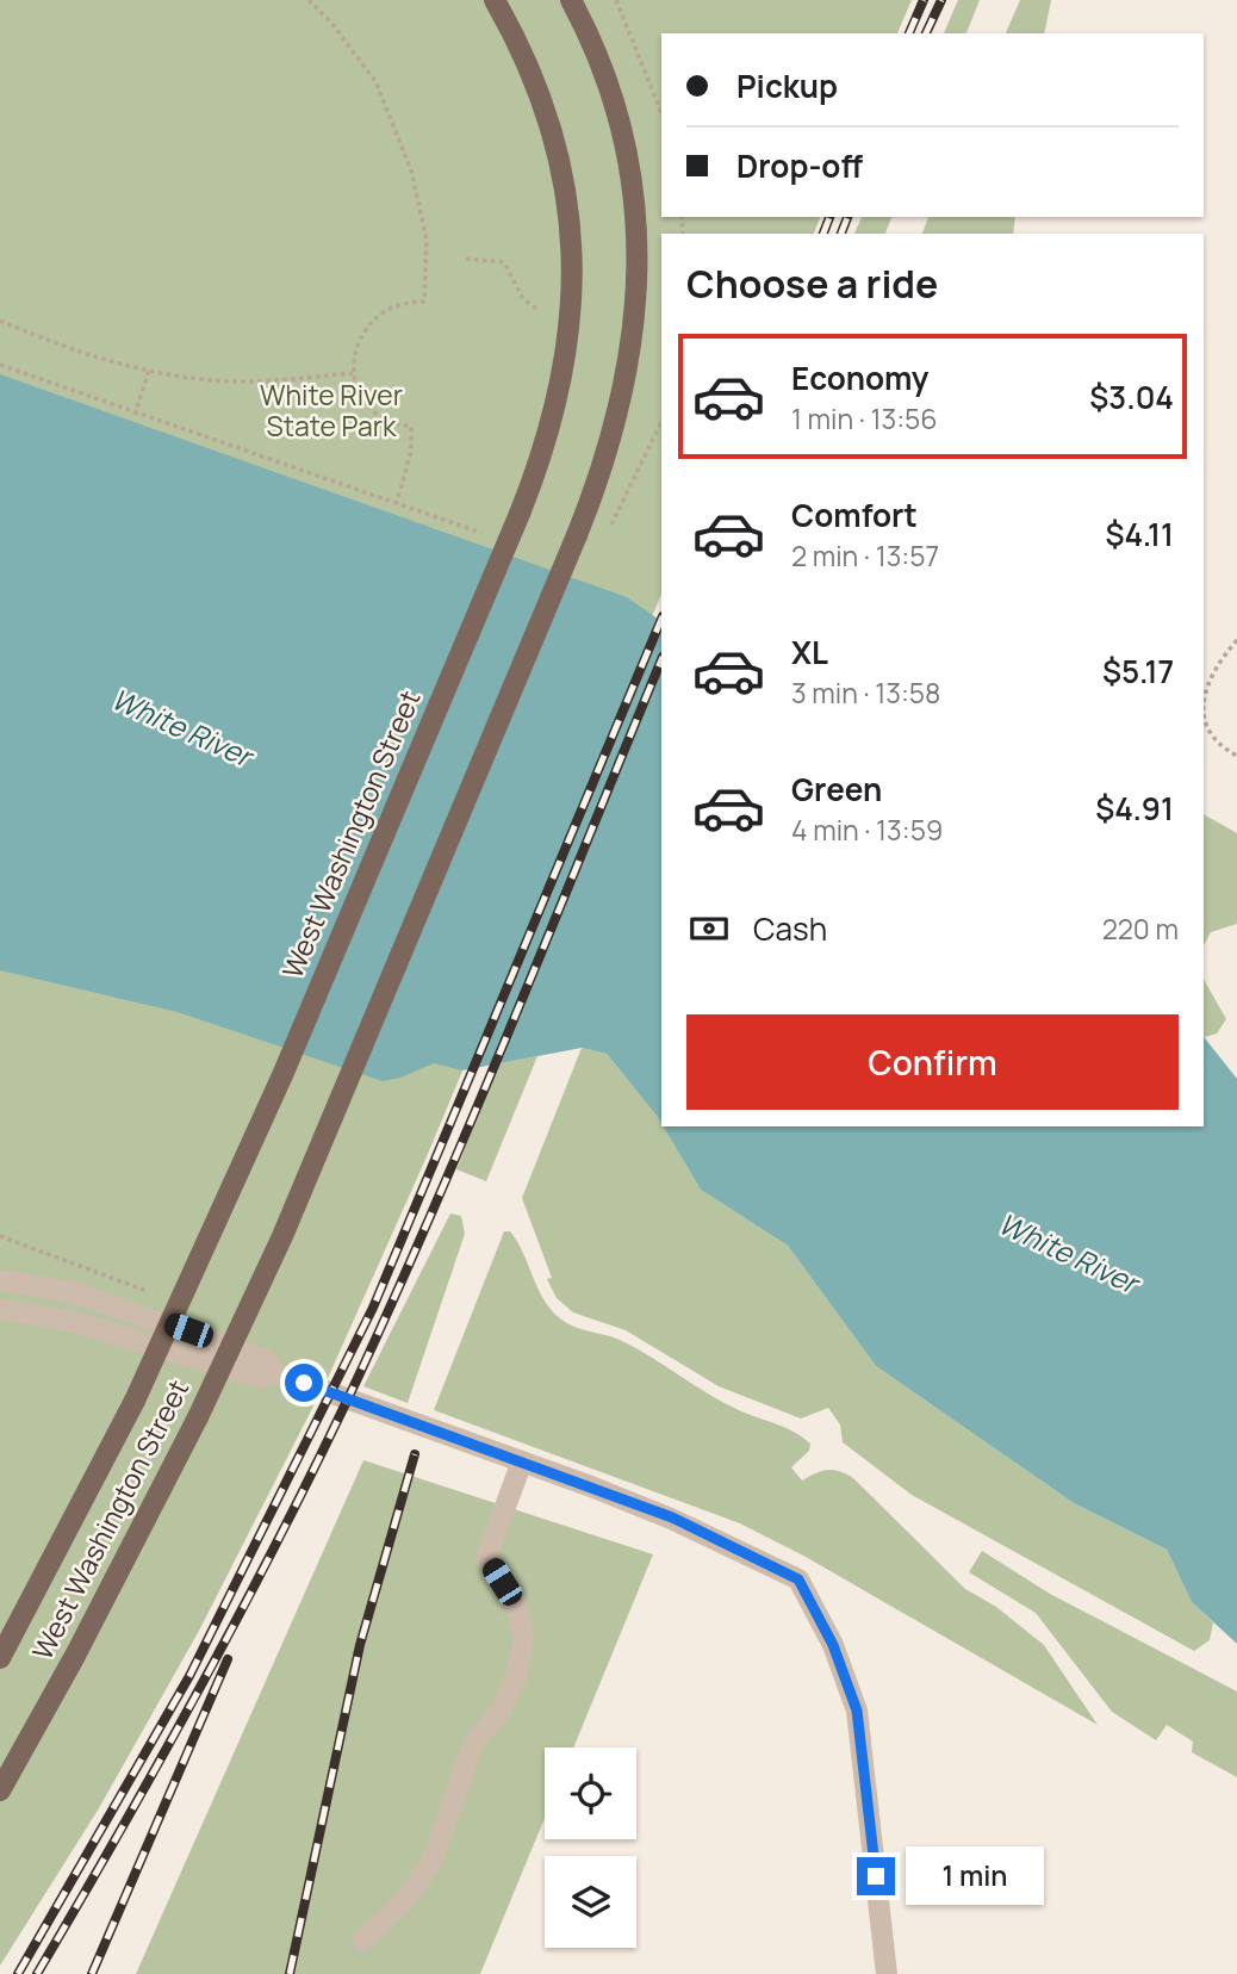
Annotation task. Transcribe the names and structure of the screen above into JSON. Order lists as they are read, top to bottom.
{
  "streets": {
    "main road": ["West Washington Street"]
  },
  "water": ["White River"],
  "parks": ["White River State Park"],
  "page": {
    "banner": ["Pickup", "Drop-off"],
    "heading": "Choose a ride",
    "list": [
      {
        "name": "Economy",
        "note": "1 min · 13:56",
        "value": "$3.04"
      },
      {
        "name": "Comfort",
        "note": "2 min · 13:57",
        "value": "$4.11"
      },
      {
        "name": "XL",
        "note": "3 min · 13:58",
        "value": "$5.17"
      },
      {
        "name": "Green",
        "note": "4 min · 13:59",
        "value": "$4.91"
      }
    ],
    "pay": ["Cash", "220 m"],
    "buttons": "Confirm",
    "bubble": "1 min"
  }
}
